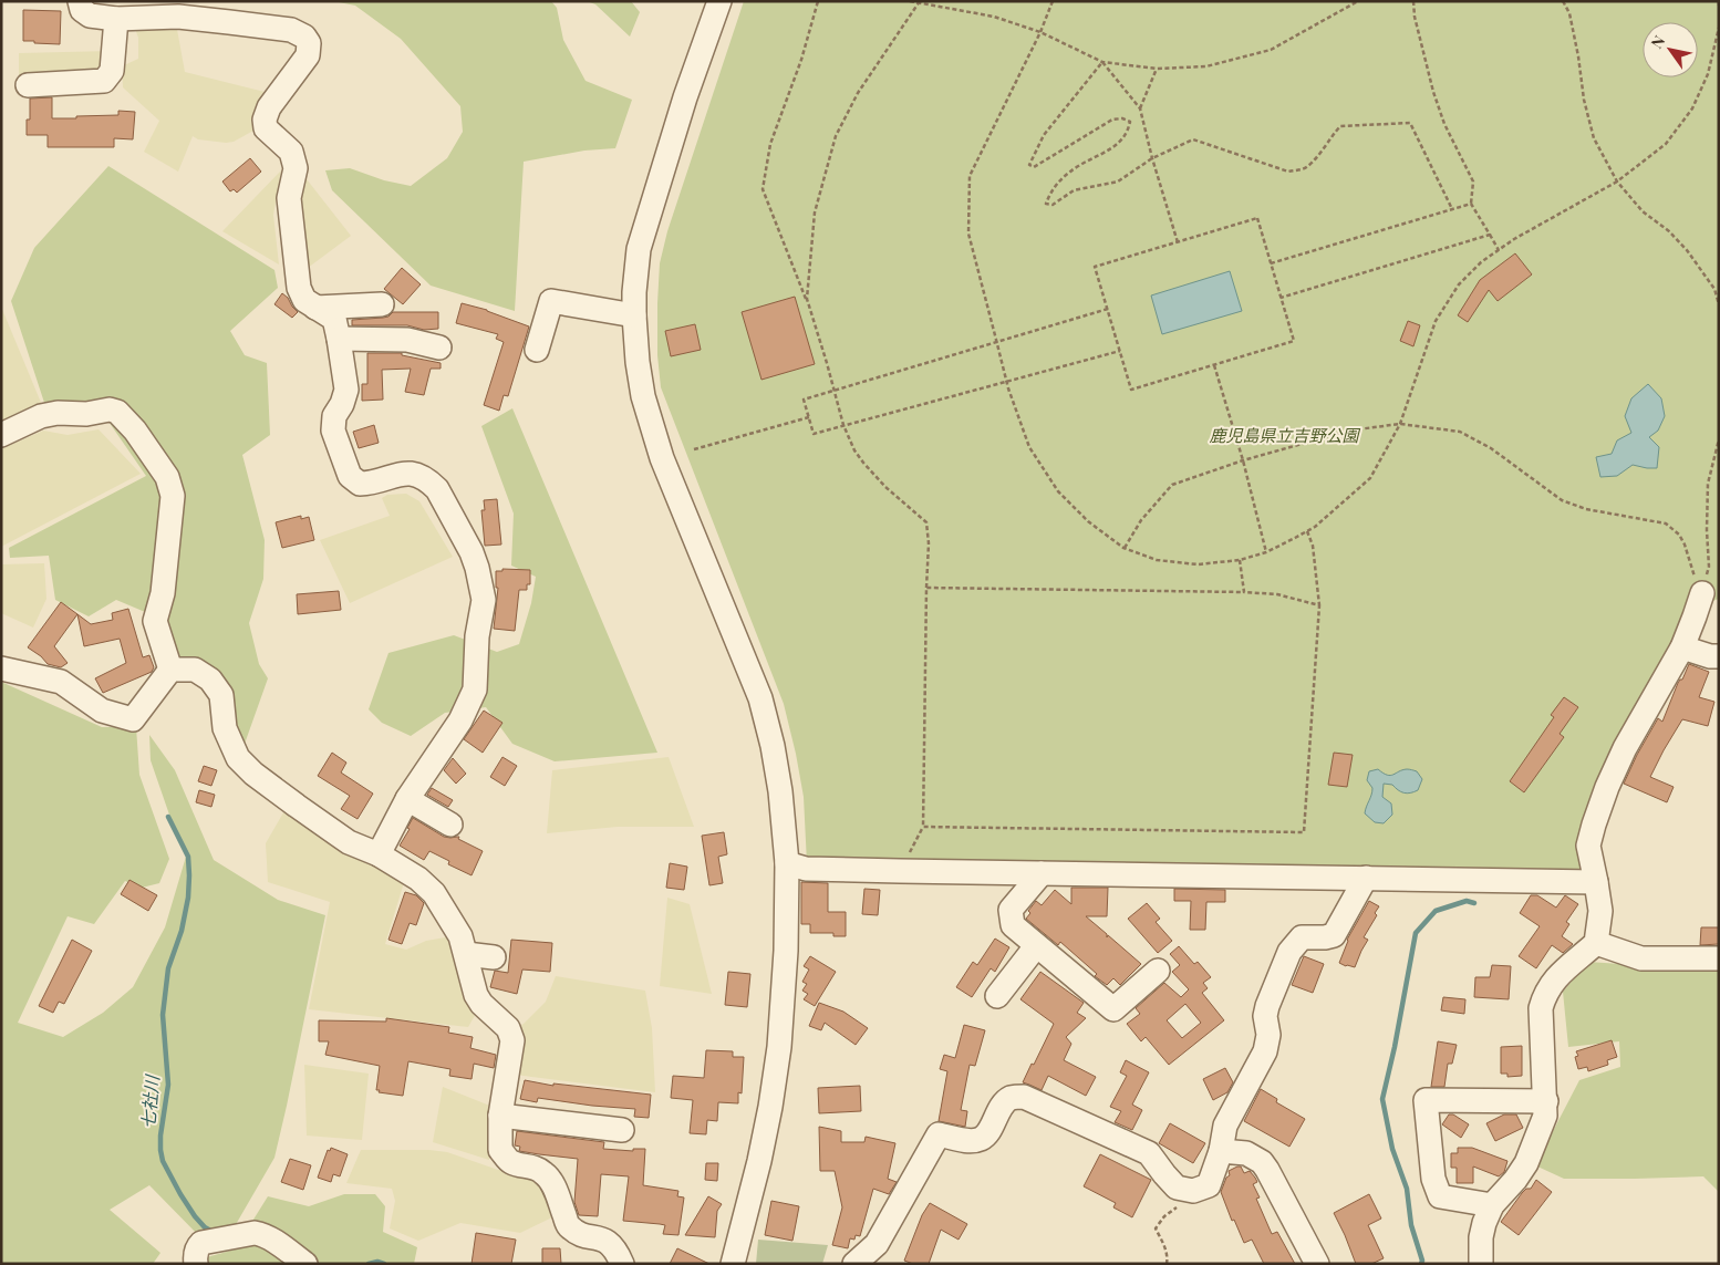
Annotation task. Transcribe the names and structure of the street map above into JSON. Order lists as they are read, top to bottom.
{
  "water": ["七社川"],
  "parks": ["鹿児島県立吉野公園"],
  "north": "top left"
}
